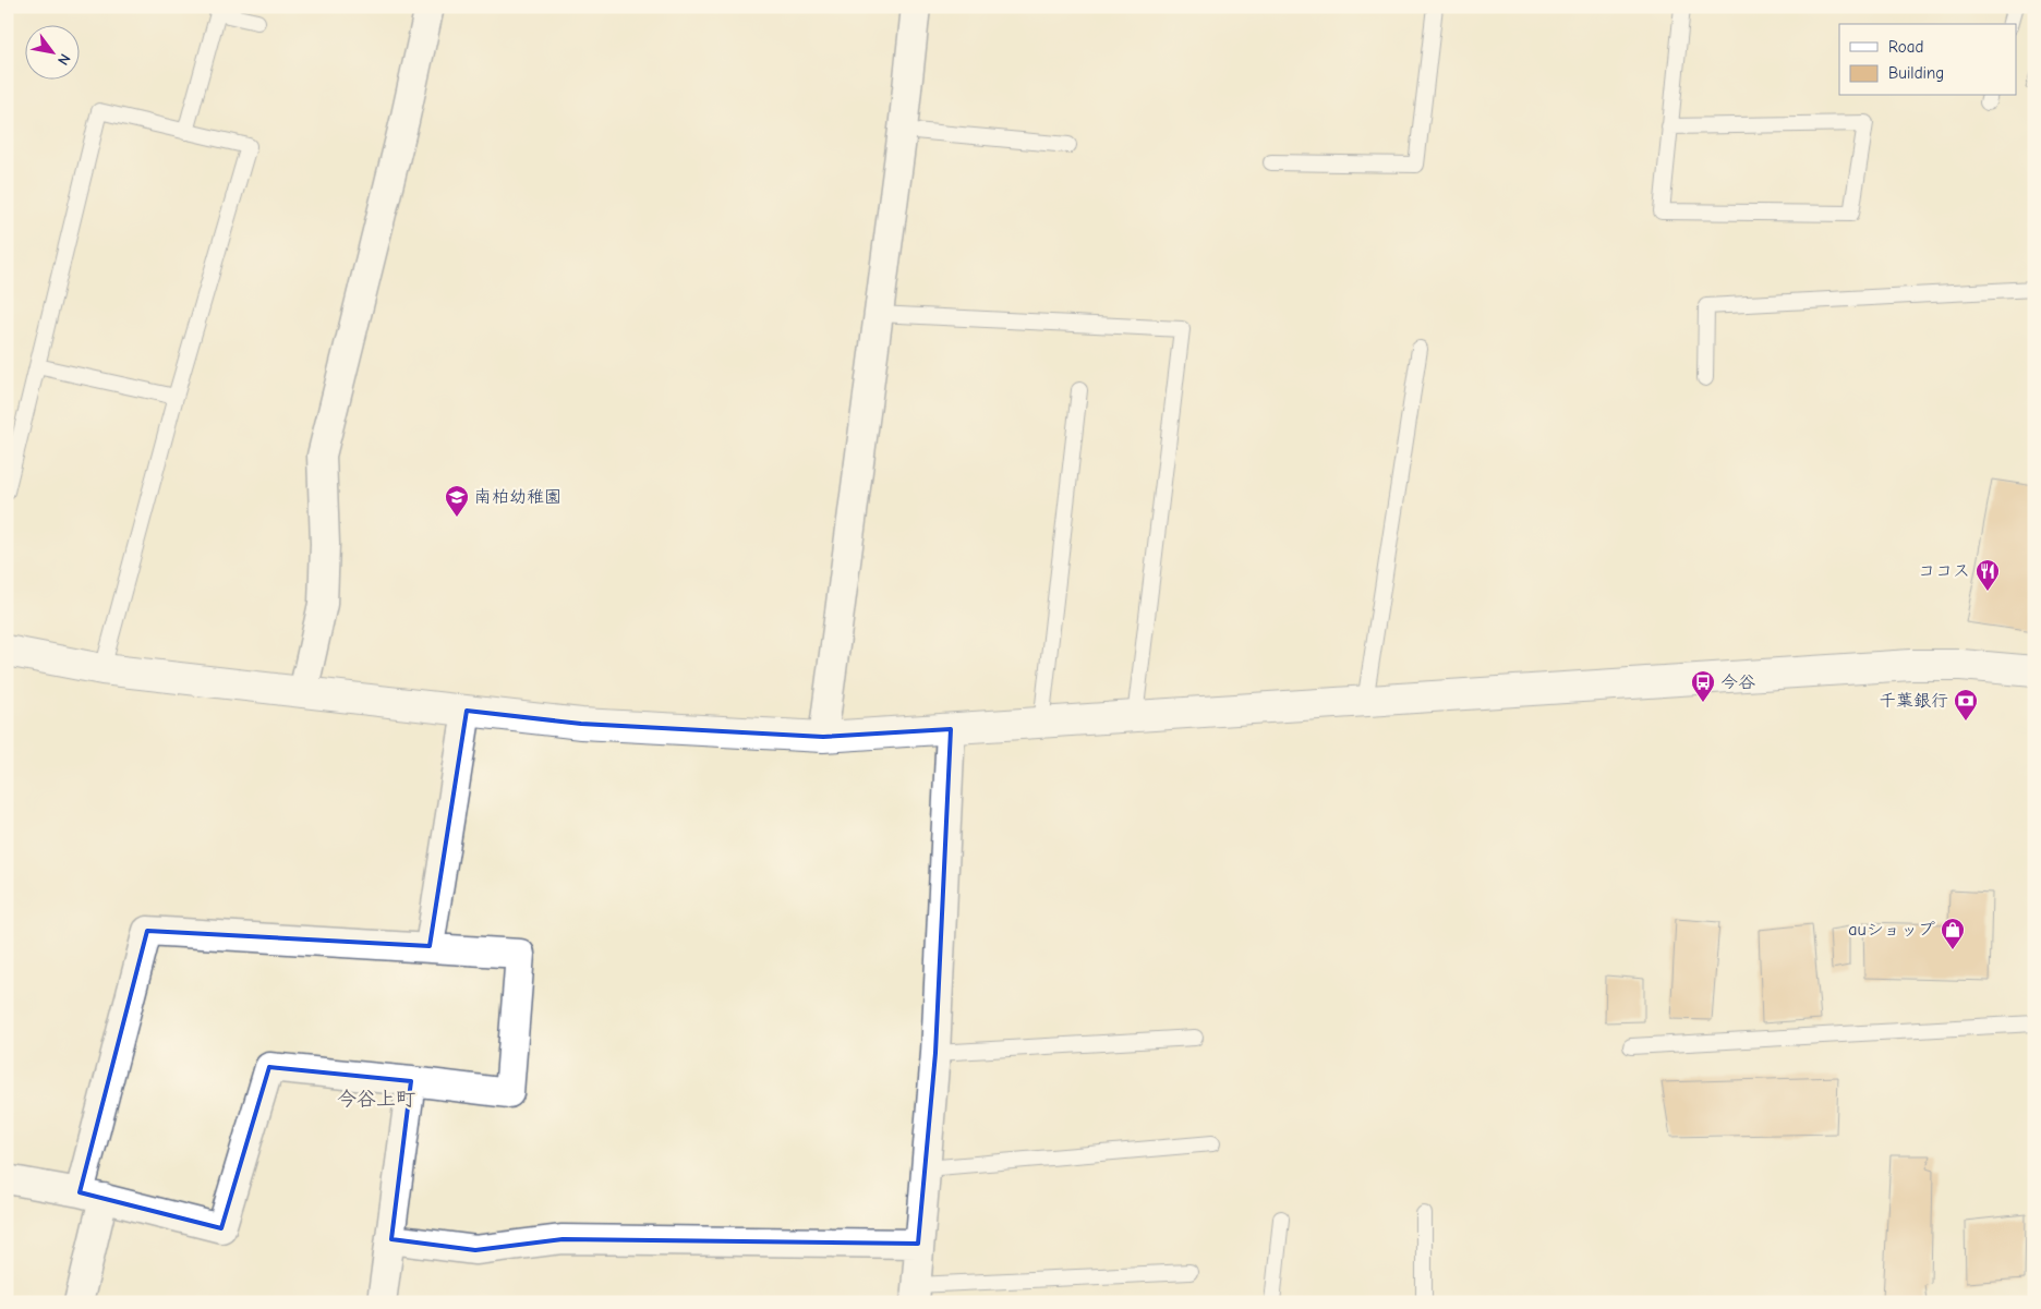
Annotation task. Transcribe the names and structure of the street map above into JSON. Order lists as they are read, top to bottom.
{
  "districts": ["今谷上町"],
  "places": {
    "school or university": ["南柏幼稚園"],
    "restaurant": ["ココス"],
    "bus stop": ["今谷"],
    "bank": ["千葉銀行"],
    "shop": ["auショップ"]
  },
  "legend": ["Road", "Building"],
  "north": "bottom right"
}
